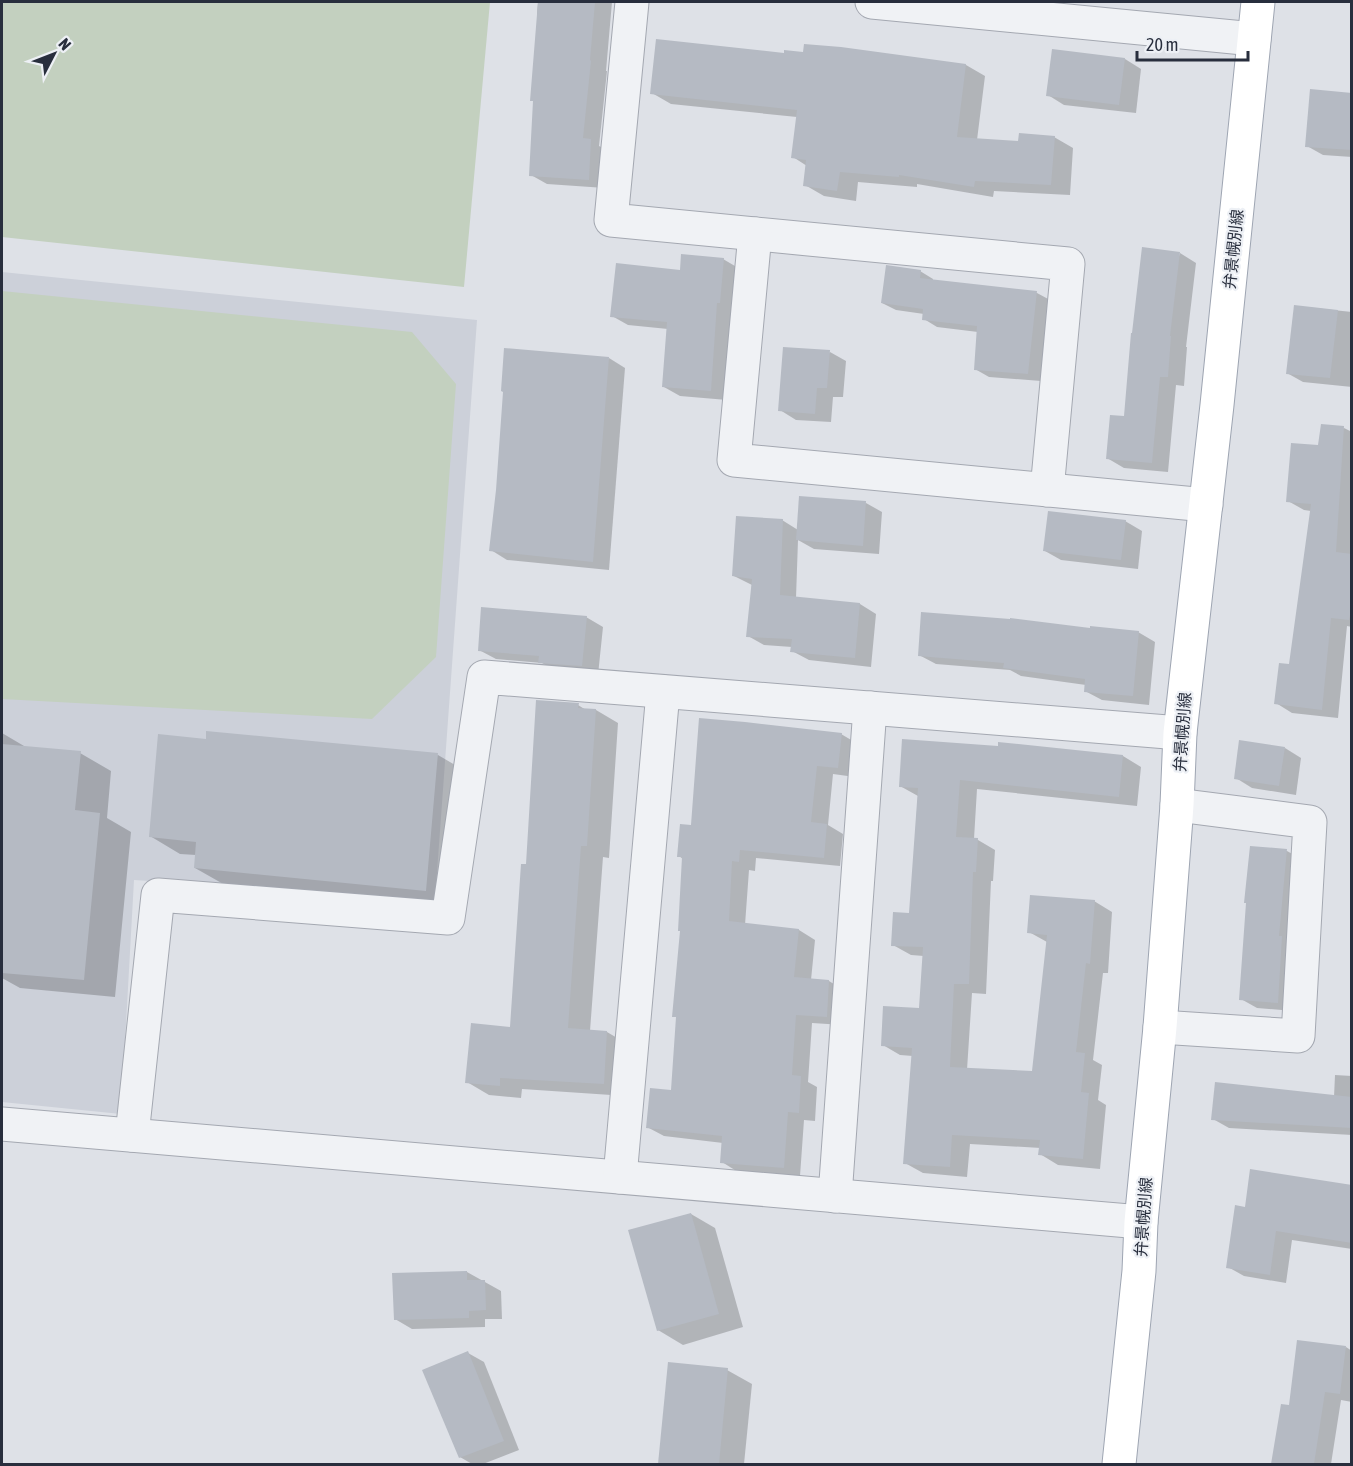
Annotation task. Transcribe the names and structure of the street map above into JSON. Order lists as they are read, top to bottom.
{
  "streets": {
    "main road": ["弁景幌別線"]
  },
  "scale_bar": "20 m",
  "north": "top right"
}
